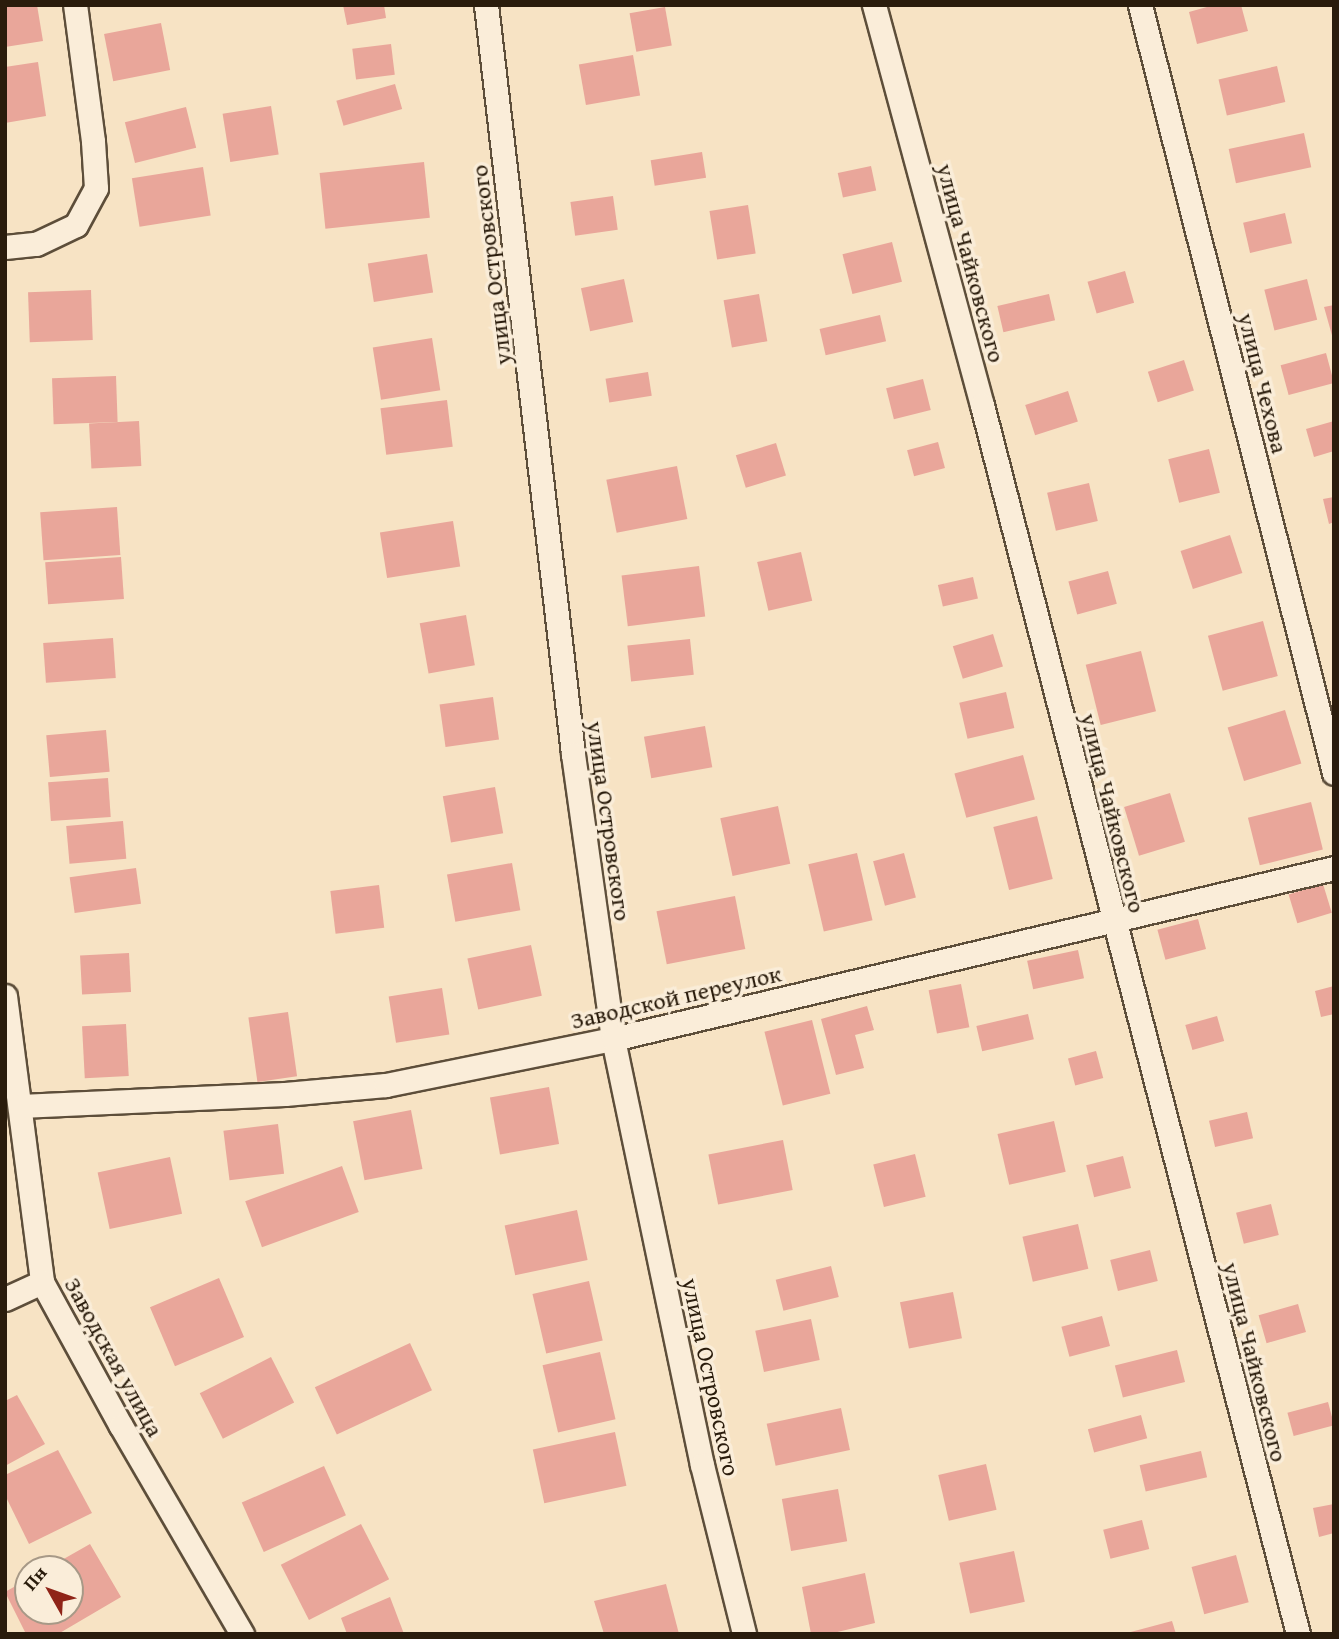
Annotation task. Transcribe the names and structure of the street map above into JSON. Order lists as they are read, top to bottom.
{
  "streets": {
    "street": [
      "улица Чайковского",
      "улица Островского",
      "улица Чехова",
      "Заводской переулок",
      "Заводская улица"
    ]
  },
  "crossings": [
    ["улица Чайковского", "Заводской переулок"],
    ["улица Островского", "Заводской переулок"],
    ["Заводской переулок", "Заводская улица"]
  ],
  "north": "top left"
}
